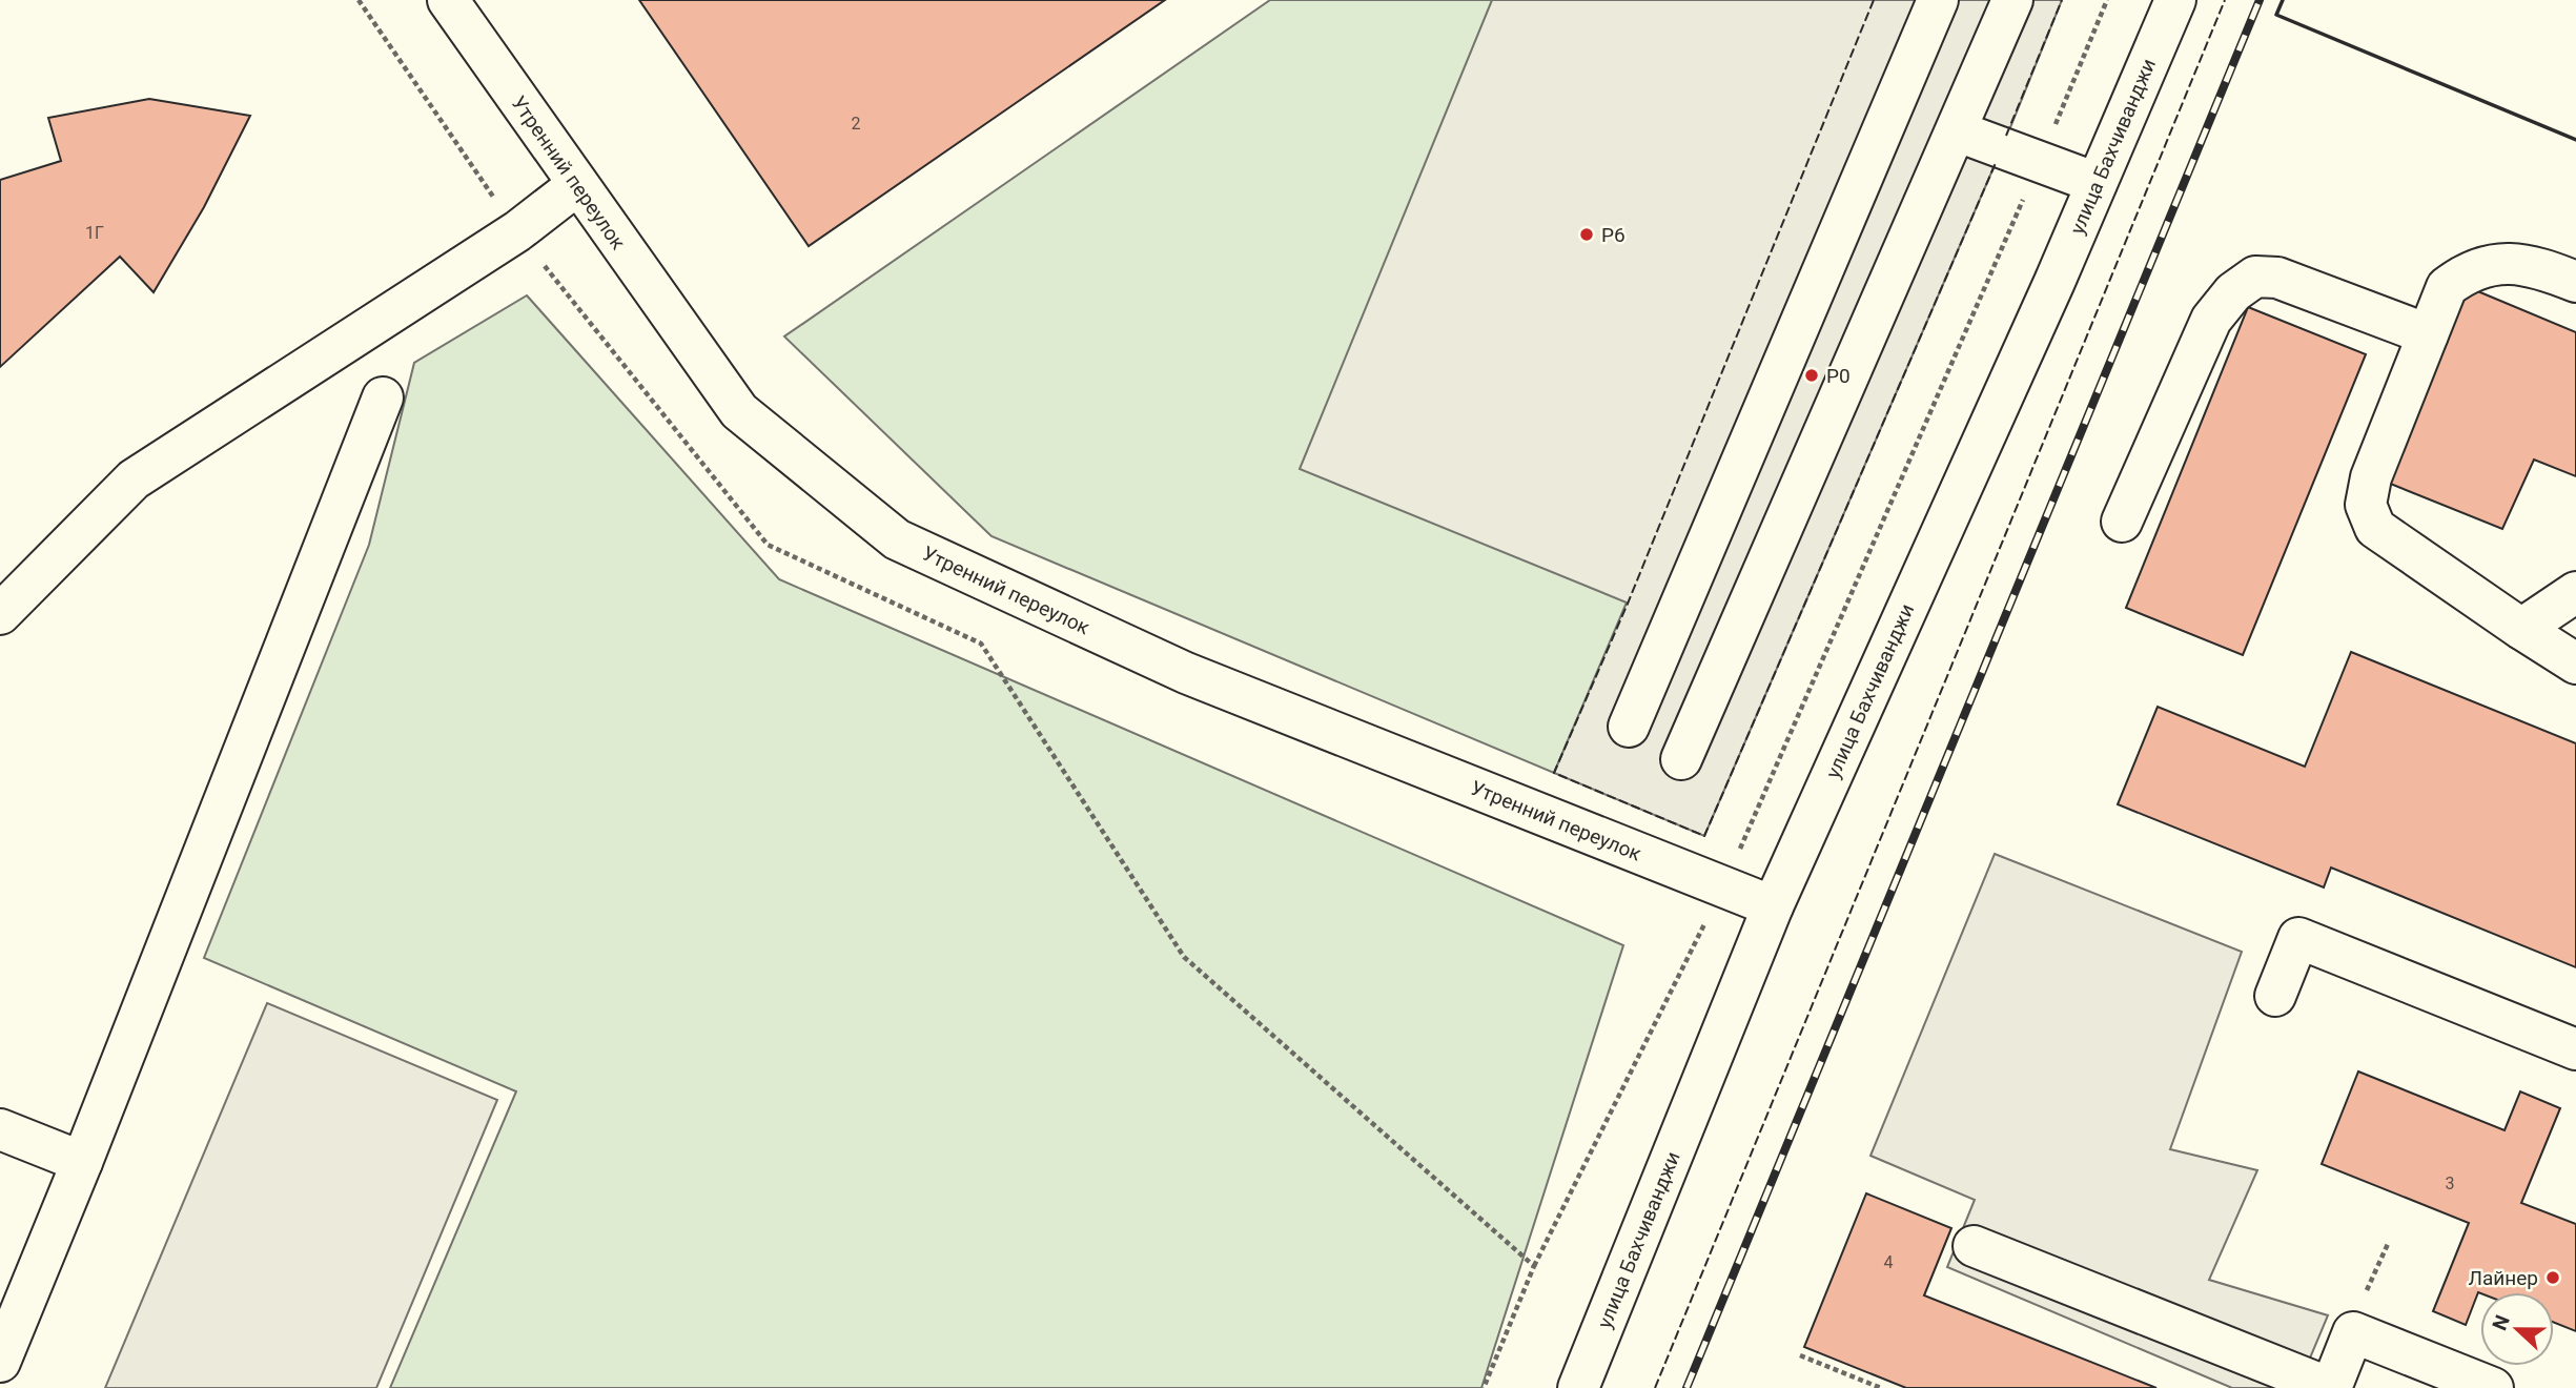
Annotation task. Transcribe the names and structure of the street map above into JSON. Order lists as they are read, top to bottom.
{
  "streets": {
    "street": ["улица Бахчиванджи", "Утренний переулок"]
  },
  "crossings": [
    ["улица Бахчиванджи", "Утренний переулок"]
  ],
  "places": ["P6", "P0", "Лайнер"],
  "house_numbers": [
    "2",
    "1Г",
    "3",
    "4"
  ],
  "north": "left"
}
